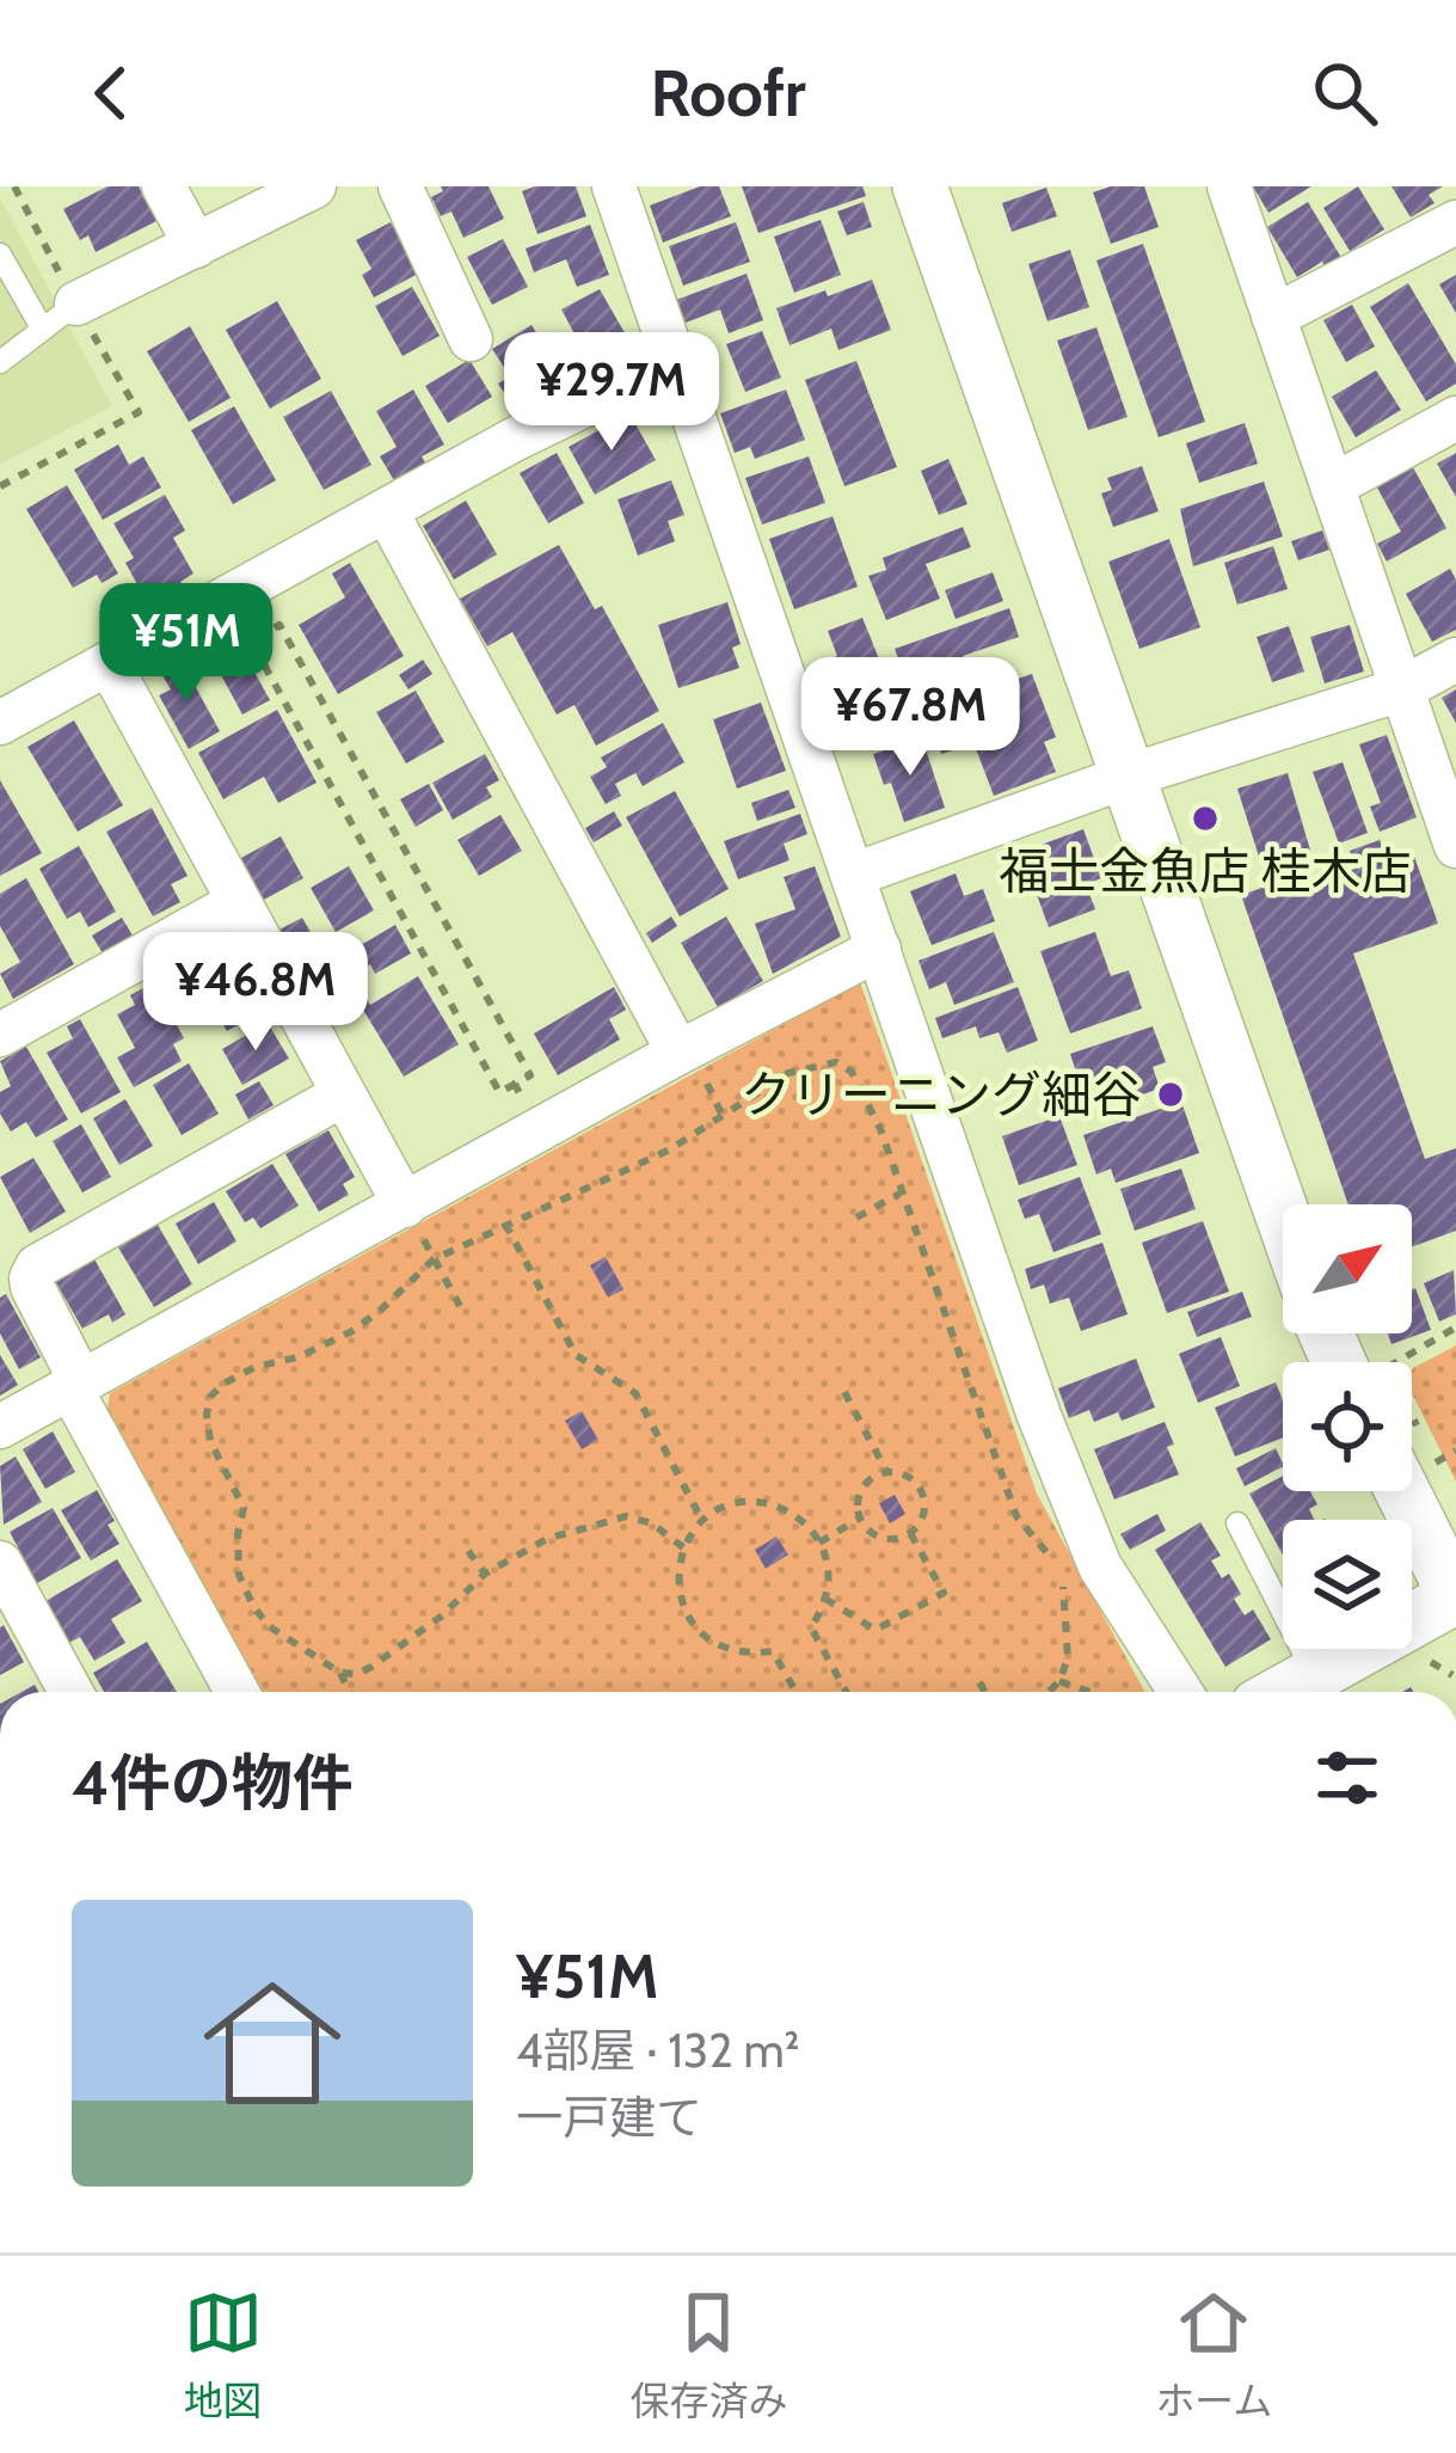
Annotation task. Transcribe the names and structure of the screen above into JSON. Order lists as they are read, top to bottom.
{
  "places": ["福士金魚店 桂木店", "クリーニング細谷"],
  "north": "top right",
  "page": {
    "header": "Roofr",
    "price": [
      "¥29.7M",
      "¥51M",
      "¥67.8M",
      "¥46.8M"
    ],
    "heading": "4件の物件",
    "list": [
      {
        "name": "¥51M",
        "note": "4部屋 · 132 m² · 一戸建て"
      }
    ],
    "tabs": ["地図", "保存済み", "ホーム"]
  }
}
